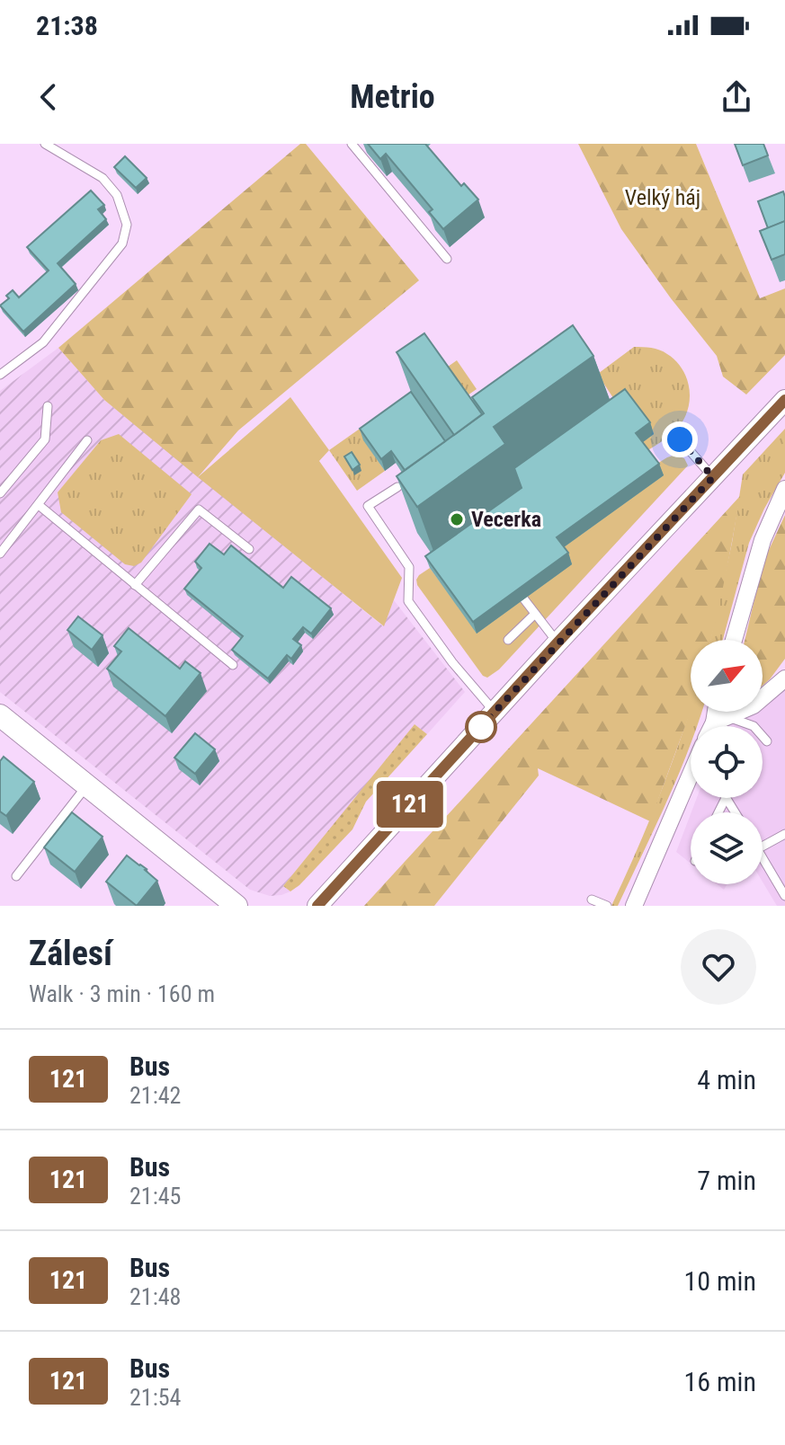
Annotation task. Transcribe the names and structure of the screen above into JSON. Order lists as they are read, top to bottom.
{
  "parks": ["Velký háj"],
  "places": ["Vecerka"],
  "lines": ["bus line 121"],
  "north": "top right",
  "page": {
    "status": "21:38",
    "header": "Metrio",
    "on_map": "121",
    "heading": ["Zálesí", "Walk · 3 min · 160 m"],
    "list": [
      {
        "mark": "121",
        "name": "Bus",
        "note": "21:42",
        "value": "4 min"
      },
      {
        "mark": "121",
        "name": "Bus",
        "note": "21:45",
        "value": "7 min"
      },
      {
        "mark": "121",
        "name": "Bus",
        "note": "21:48",
        "value": "10 min"
      },
      {
        "mark": "121",
        "name": "Bus",
        "note": "21:54",
        "value": "16 min"
      }
    ]
  }
}
